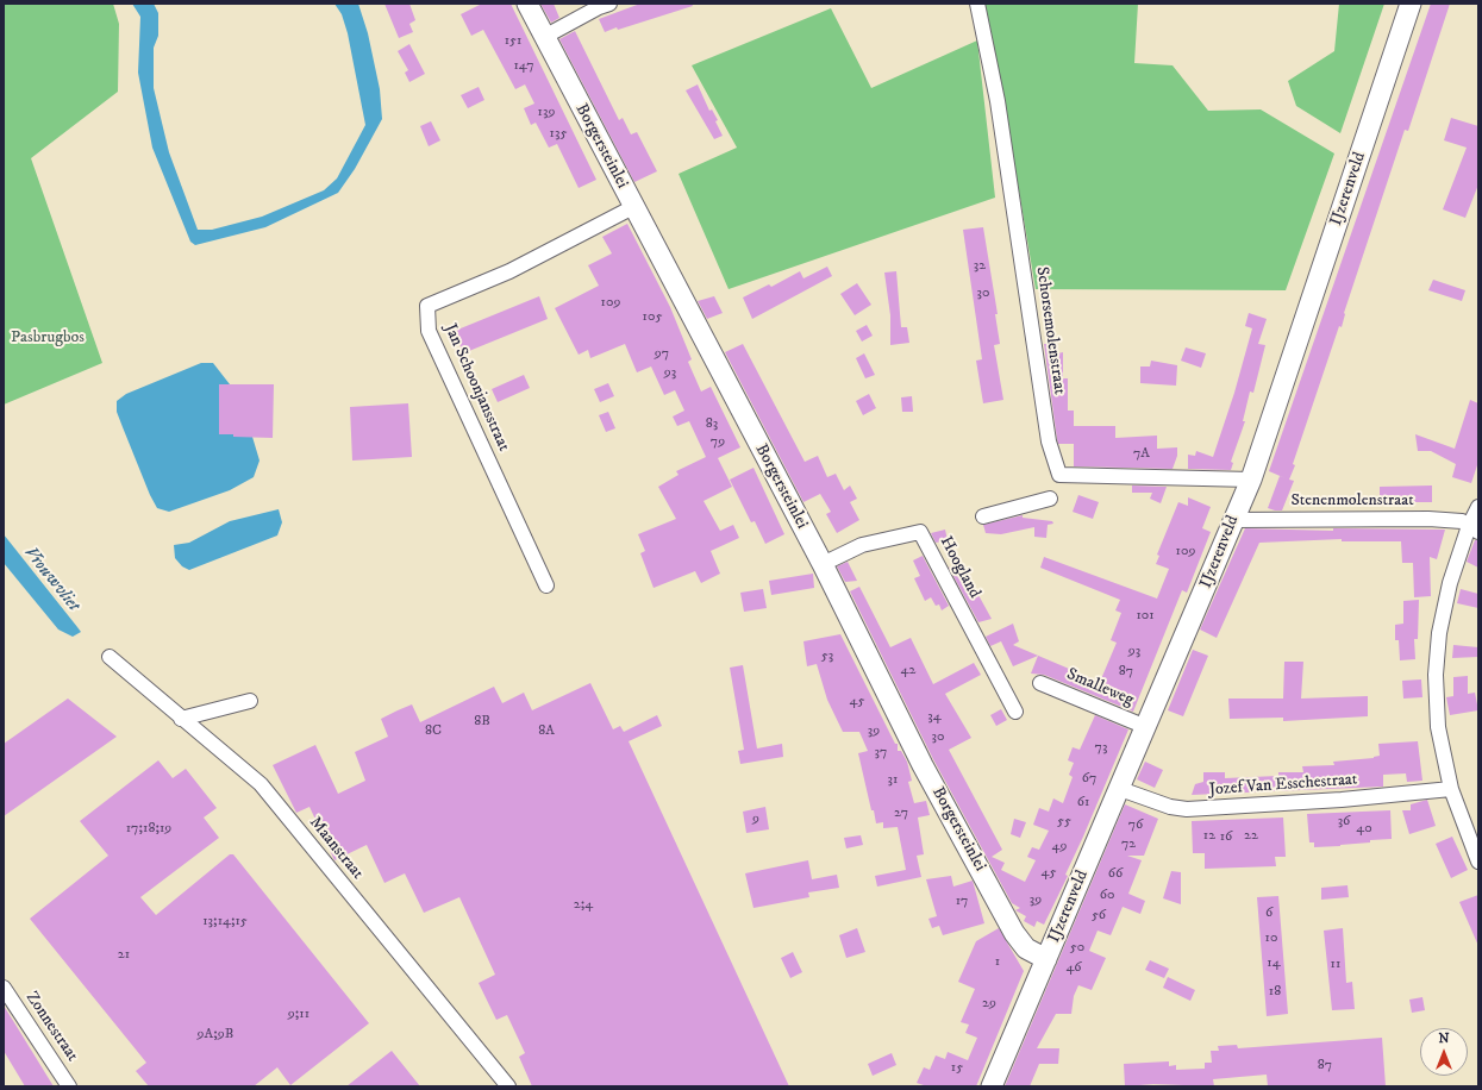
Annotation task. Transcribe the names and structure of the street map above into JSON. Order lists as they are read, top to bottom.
{
  "streets": {
    "street": [
      "Borgersteinlei",
      "IJzerenveld",
      "Schorsemolenstraat",
      "Jan Schoonjansstraat",
      "Stenenmolenstraat",
      "Hoogland",
      "Smalleweg",
      "Jozef Van Esschestraat",
      "Maanstraat",
      "Zonnestraat"
    ]
  },
  "crossings": [
    ["Borgersteinlei", "IJzerenveld"],
    ["Borgersteinlei", "Jan Schoonjansstraat"],
    ["Borgersteinlei", "Hoogland"],
    ["IJzerenveld", "Schorsemolenstraat"],
    ["IJzerenveld", "Stenenmolenstraat"],
    ["IJzerenveld", "Smalleweg"],
    ["IJzerenveld", "Jozef Van Esschestraat"]
  ],
  "water": ["Vrouwvliet"],
  "parks": ["Pasbrugbos"],
  "house_numbers": [
    "151",
    "147",
    "139",
    "135",
    "32",
    "30",
    "109",
    "105",
    "97",
    "93",
    "83",
    "79",
    "7A",
    "109",
    "101",
    "93",
    "53",
    "42",
    "87",
    "45",
    "34",
    "8B",
    "8C",
    "8A",
    "39",
    "30",
    "73",
    "37",
    "67",
    "31",
    "61",
    "27",
    "9",
    "55",
    "36",
    "76",
    "17;18;19",
    "40",
    "12",
    "22",
    "16",
    "72",
    "49",
    "45",
    "66",
    "60",
    "39",
    "17",
    "2;4",
    "6",
    "56",
    "13;14;15",
    "10",
    "50",
    "21",
    "1",
    "14",
    "11",
    "46",
    "18",
    "29",
    "9;11",
    "9A;9B",
    "87",
    "15"
  ],
  "north": "top"
}
